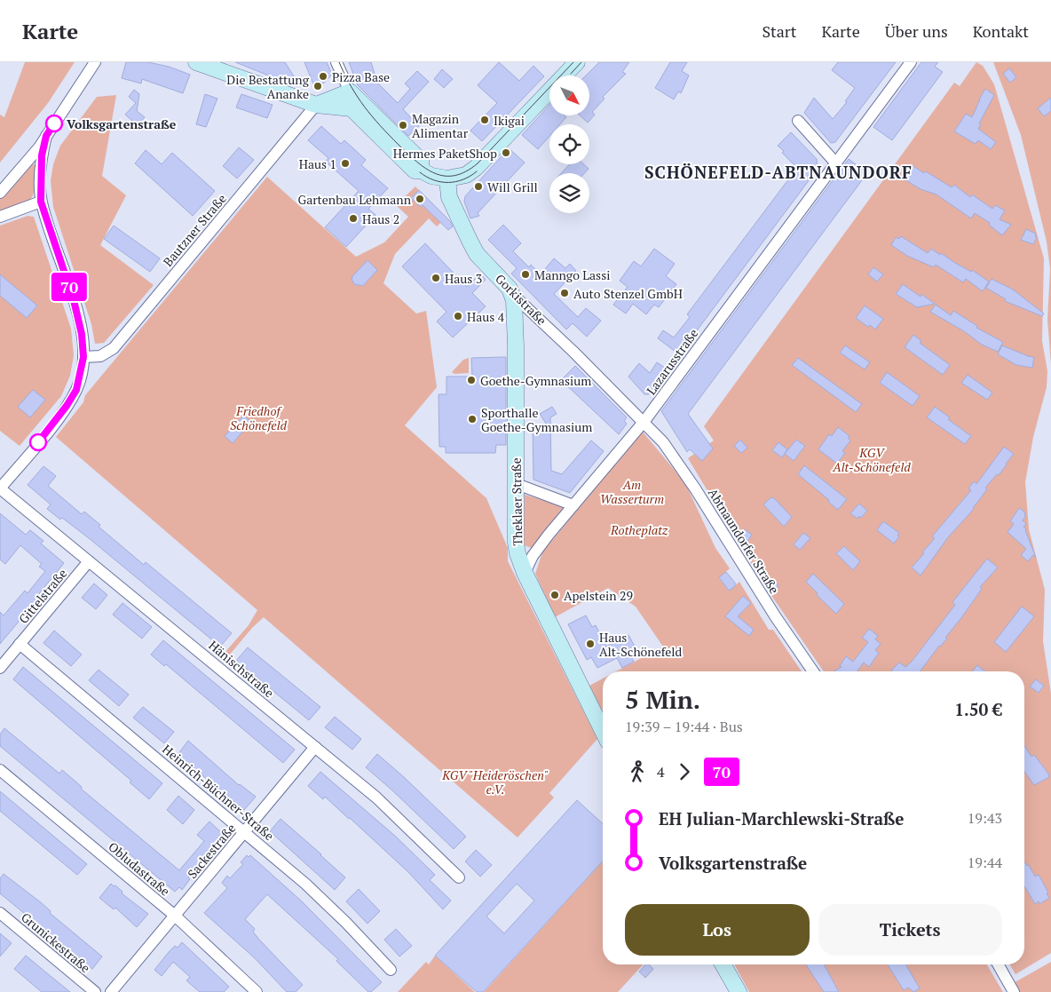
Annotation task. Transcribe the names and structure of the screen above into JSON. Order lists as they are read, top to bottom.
{
  "streets": {
    "main road": ["Gorkistraße", "Theklaer Straße"],
    "street": [
      "Bautzner Straße",
      "Lazarusstraße",
      "Abtnaundorfer Straße",
      "Gittelstraße",
      "Hänischstraße",
      "Heinrich-Büchner-Straße",
      "Sackestraße",
      "Obludastraße",
      "Grunickestraße"
    ]
  },
  "crossings": [
    ["Gorkistraße", "Lazarusstraße"],
    ["Gorkistraße", "Theklaer Straße"],
    ["Gorkistraße", "Abtnaundorfer Straße"],
    ["Lazarusstraße", "Theklaer Straße"],
    ["Lazarusstraße", "Abtnaundorfer Straße"],
    ["Gittelstraße", "Hänischstraße"],
    ["Gittelstraße", "Heinrich-Büchner-Straße"],
    ["Hänischstraße", "Sackestraße"],
    ["Heinrich-Büchner-Straße", "Sackestraße"],
    ["Sackestraße", "Obludastraße"]
  ],
  "districts": ["SCHÖNEFELD-ABTNAUNDORF"],
  "parks": [
    "Friedhof Schönefeld",
    "KGV Alt-Schönefeld",
    "Am Wasserturm",
    "Rotheplatz",
    "KGV \"Heideröschen\" e.V."
  ],
  "places": [
    "Pizza Base",
    "Die Bestattung Ananke",
    "Ikigai",
    "Volksgartenstraße",
    "Magazin Alimentar",
    "Hermes PaketShop",
    "Haus 1",
    "Will Grill",
    "Gartenbau Lehmann",
    "Haus 2",
    "Manngo Lassi",
    "Haus 3",
    "Auto Stenzel GmbH",
    "Haus 4",
    "Goethe-Gymnasium",
    "Sporthalle Goethe-Gymnasium",
    "Apelstein 29",
    "Haus Alt-Schönefeld"
  ],
  "lines": ["bus line 70"],
  "north": "bottom right",
  "page": {
    "header": "Karte",
    "nav": [
      "Start",
      "Karte",
      "Über uns",
      "Kontakt"
    ],
    "on_map": "70",
    "heading": ["5 Min.", "19:39 – 19:44 · Bus", "1.50 €"],
    "legs": ["4", "70"],
    "list": [
      {
        "name": "EH Julian-Marchlewski-Straße",
        "value": "19:43"
      },
      {
        "name": "Volksgartenstraße",
        "value": "19:44"
      }
    ],
    "buttons": ["Los", "Tickets"]
  }
}
